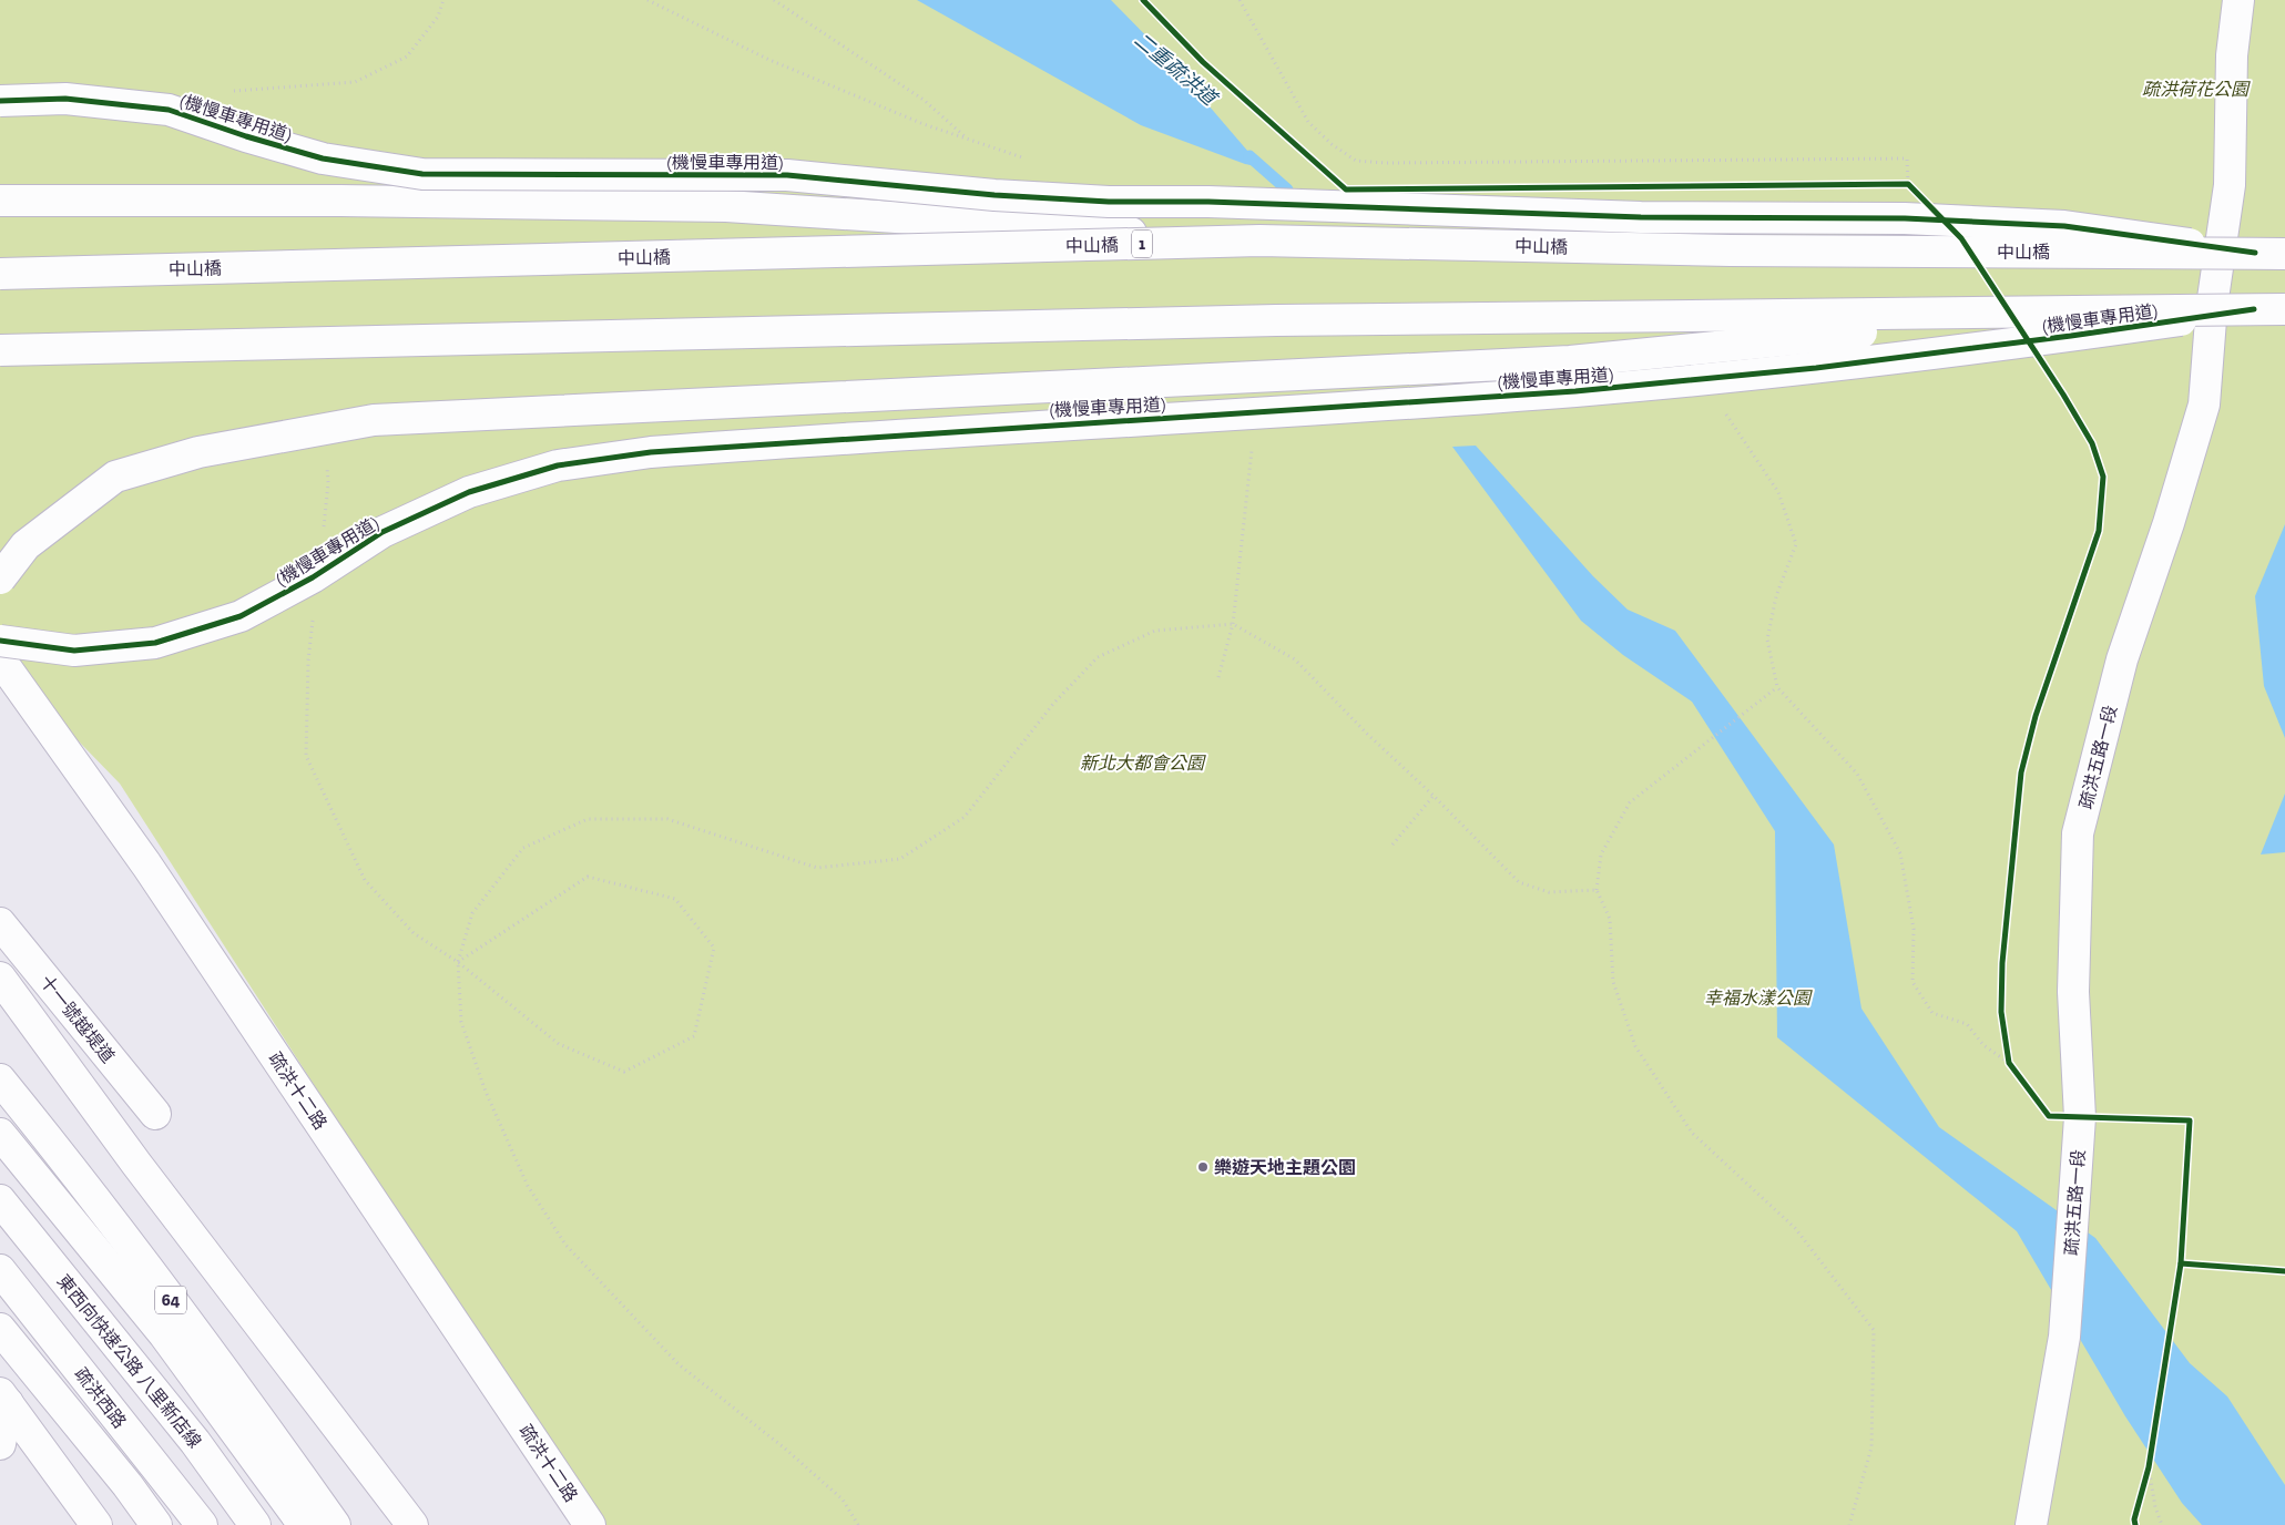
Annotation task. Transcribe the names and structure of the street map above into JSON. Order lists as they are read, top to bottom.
{
  "streets": {
    "main road": [
      "(機慢車專用道)",
      "1",
      "中山橋",
      "疏洪五路一段",
      "十一號越堤道",
      "疏洪十二路",
      "64",
      "東西向快速公路 八里新店線",
      "疏洪西路"
    ]
  },
  "crossings": [
    ["(機慢車專用道)", "中山橋"]
  ],
  "water": ["二重疏洪道"],
  "parks": ["疏洪荷花公園", "新北大都會公園", "幸福水漾公園"],
  "places": ["樂遊天地主題公園"]
}
